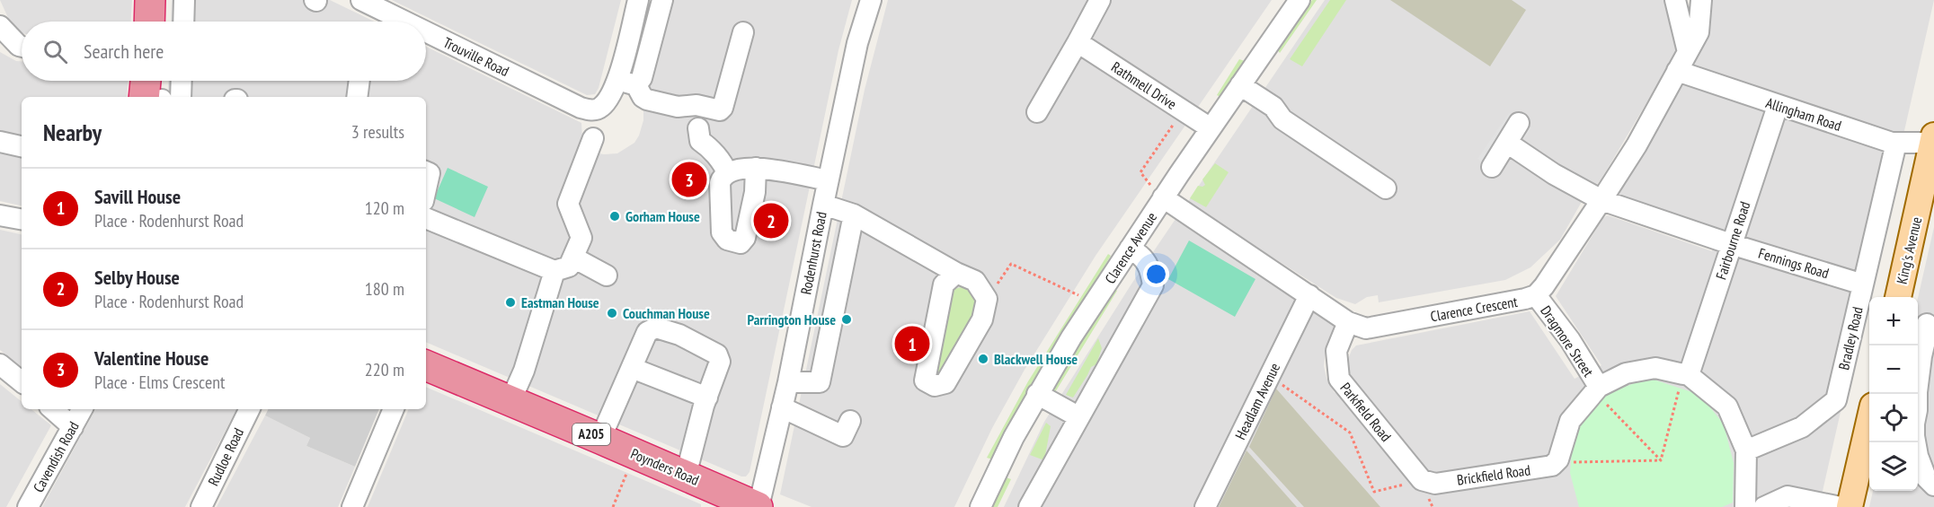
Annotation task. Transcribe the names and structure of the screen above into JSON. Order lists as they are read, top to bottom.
{
  "streets": {
    "highway": ["A205", "Poynders Road"],
    "main road": ["King's Avenue"],
    "street": [
      "Trouville Road",
      "Rathmell Drive",
      "Allingham Road",
      "Fairbourne Road",
      "Clarence Avenue",
      "Rodenhurst Road",
      "Fennings Road",
      "Clarence Crescent",
      "Bradley Road",
      "Dragmore Street",
      "Headlam Avenue",
      "Parkfield Road",
      "Cavendish Road",
      "Rudloe Road",
      "Brickfield Road"
    ]
  },
  "crossings": [
    ["Rathmell Drive", "Clarence Avenue"],
    ["Allingham Road", "Fairbourne Road"],
    ["Allingham Road", "King's Avenue"],
    ["Allingham Road", "Clarence Crescent"],
    ["Allingham Road", "Bradley Road"],
    ["Fairbourne Road", "Fennings Road"],
    ["Clarence Avenue", "Clarence Crescent"],
    ["Rodenhurst Road", "Poynders Road"],
    ["Fennings Road", "Clarence Crescent"],
    ["Fennings Road", "Bradley Road"],
    ["Clarence Crescent", "Dragmore Street"],
    ["Clarence Crescent", "Headlam Avenue"],
    ["Clarence Crescent", "Parkfield Road"],
    ["Parkfield Road", "Brickfield Road"]
  ],
  "places": [
    "Gorham House",
    "Eastman House",
    "Couchman House",
    "Parrington House",
    "Blackwell House"
  ],
  "page": {
    "search": "Search here",
    "heading": ["Nearby", "3 results"],
    "pins": ["3", "2", "1"],
    "list": [
      {
        "mark": "1",
        "name": "Savill House",
        "note": "Place · Rodenhurst Road",
        "value": "120 m"
      },
      {
        "mark": "2",
        "name": "Selby House",
        "note": "Place · Rodenhurst Road",
        "value": "180 m"
      },
      {
        "mark": "3",
        "name": "Valentine House",
        "note": "Place · Elms Crescent",
        "value": "220 m"
      }
    ],
    "map_buttons": ["+", "−"]
  }
}
